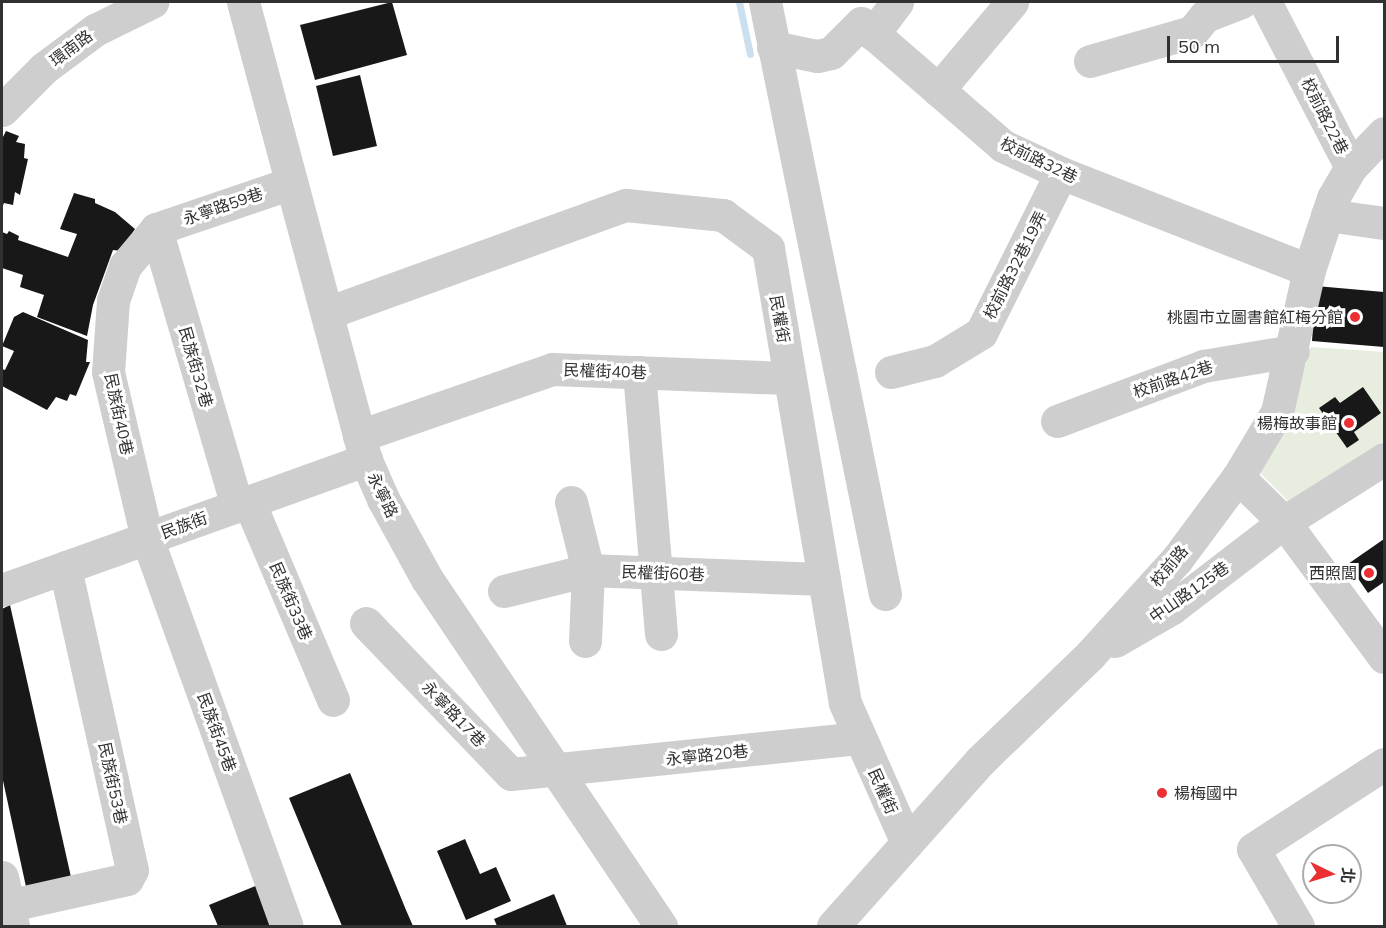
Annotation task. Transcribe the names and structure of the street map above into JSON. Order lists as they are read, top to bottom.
{
  "streets": {
    "street": [
      "環南路",
      "校前路22巷",
      "校前路32巷",
      "永寧路59巷",
      "校前路32巷19弄",
      "民權街",
      "民族街32巷",
      "民權街40巷",
      "校前路42巷",
      "民族街40巷",
      "永寧路",
      "民族街",
      "校前路",
      "民權街60巷",
      "中山路125巷",
      "民族街33巷",
      "永寧路17巷",
      "民族街45巷",
      "永寧路20巷",
      "民族街53巷"
    ]
  },
  "crossings": [
    ["校前路22巷", "校前路"],
    ["校前路32巷", "校前路32巷19弄"],
    ["校前路32巷", "校前路"],
    ["永寧路59巷", "民族街32巷"],
    ["永寧路59巷", "民族街40巷"],
    ["永寧路59巷", "永寧路"],
    ["民權街", "民權街40巷"],
    ["民權街", "永寧路"],
    ["民權街", "校前路"],
    ["民權街", "民權街60巷"],
    ["民權街", "永寧路20巷"],
    ["民族街32巷", "民族街40巷"],
    ["民族街32巷", "民族街"],
    ["民族街32巷", "民族街33巷"],
    ["民權街40巷", "永寧路"],
    ["民權街40巷", "民族街"],
    ["校前路42巷", "校前路"],
    ["民族街40巷", "民族街"],
    ["民族街40巷", "民族街45巷"],
    ["永寧路", "民族街"],
    ["永寧路", "永寧路17巷"],
    ["永寧路", "永寧路20巷"],
    ["民族街", "民族街33巷"],
    ["民族街", "民族街45巷"],
    ["民族街", "民族街53巷"],
    ["校前路", "中山路125巷"],
    ["永寧路17巷", "永寧路20巷"]
  ],
  "places": [
    "桃園市立圖書館紅梅分館",
    "楊梅故事館",
    "西照閭",
    "楊梅國中"
  ],
  "scale_bar": "50 m",
  "north": "right"
}
